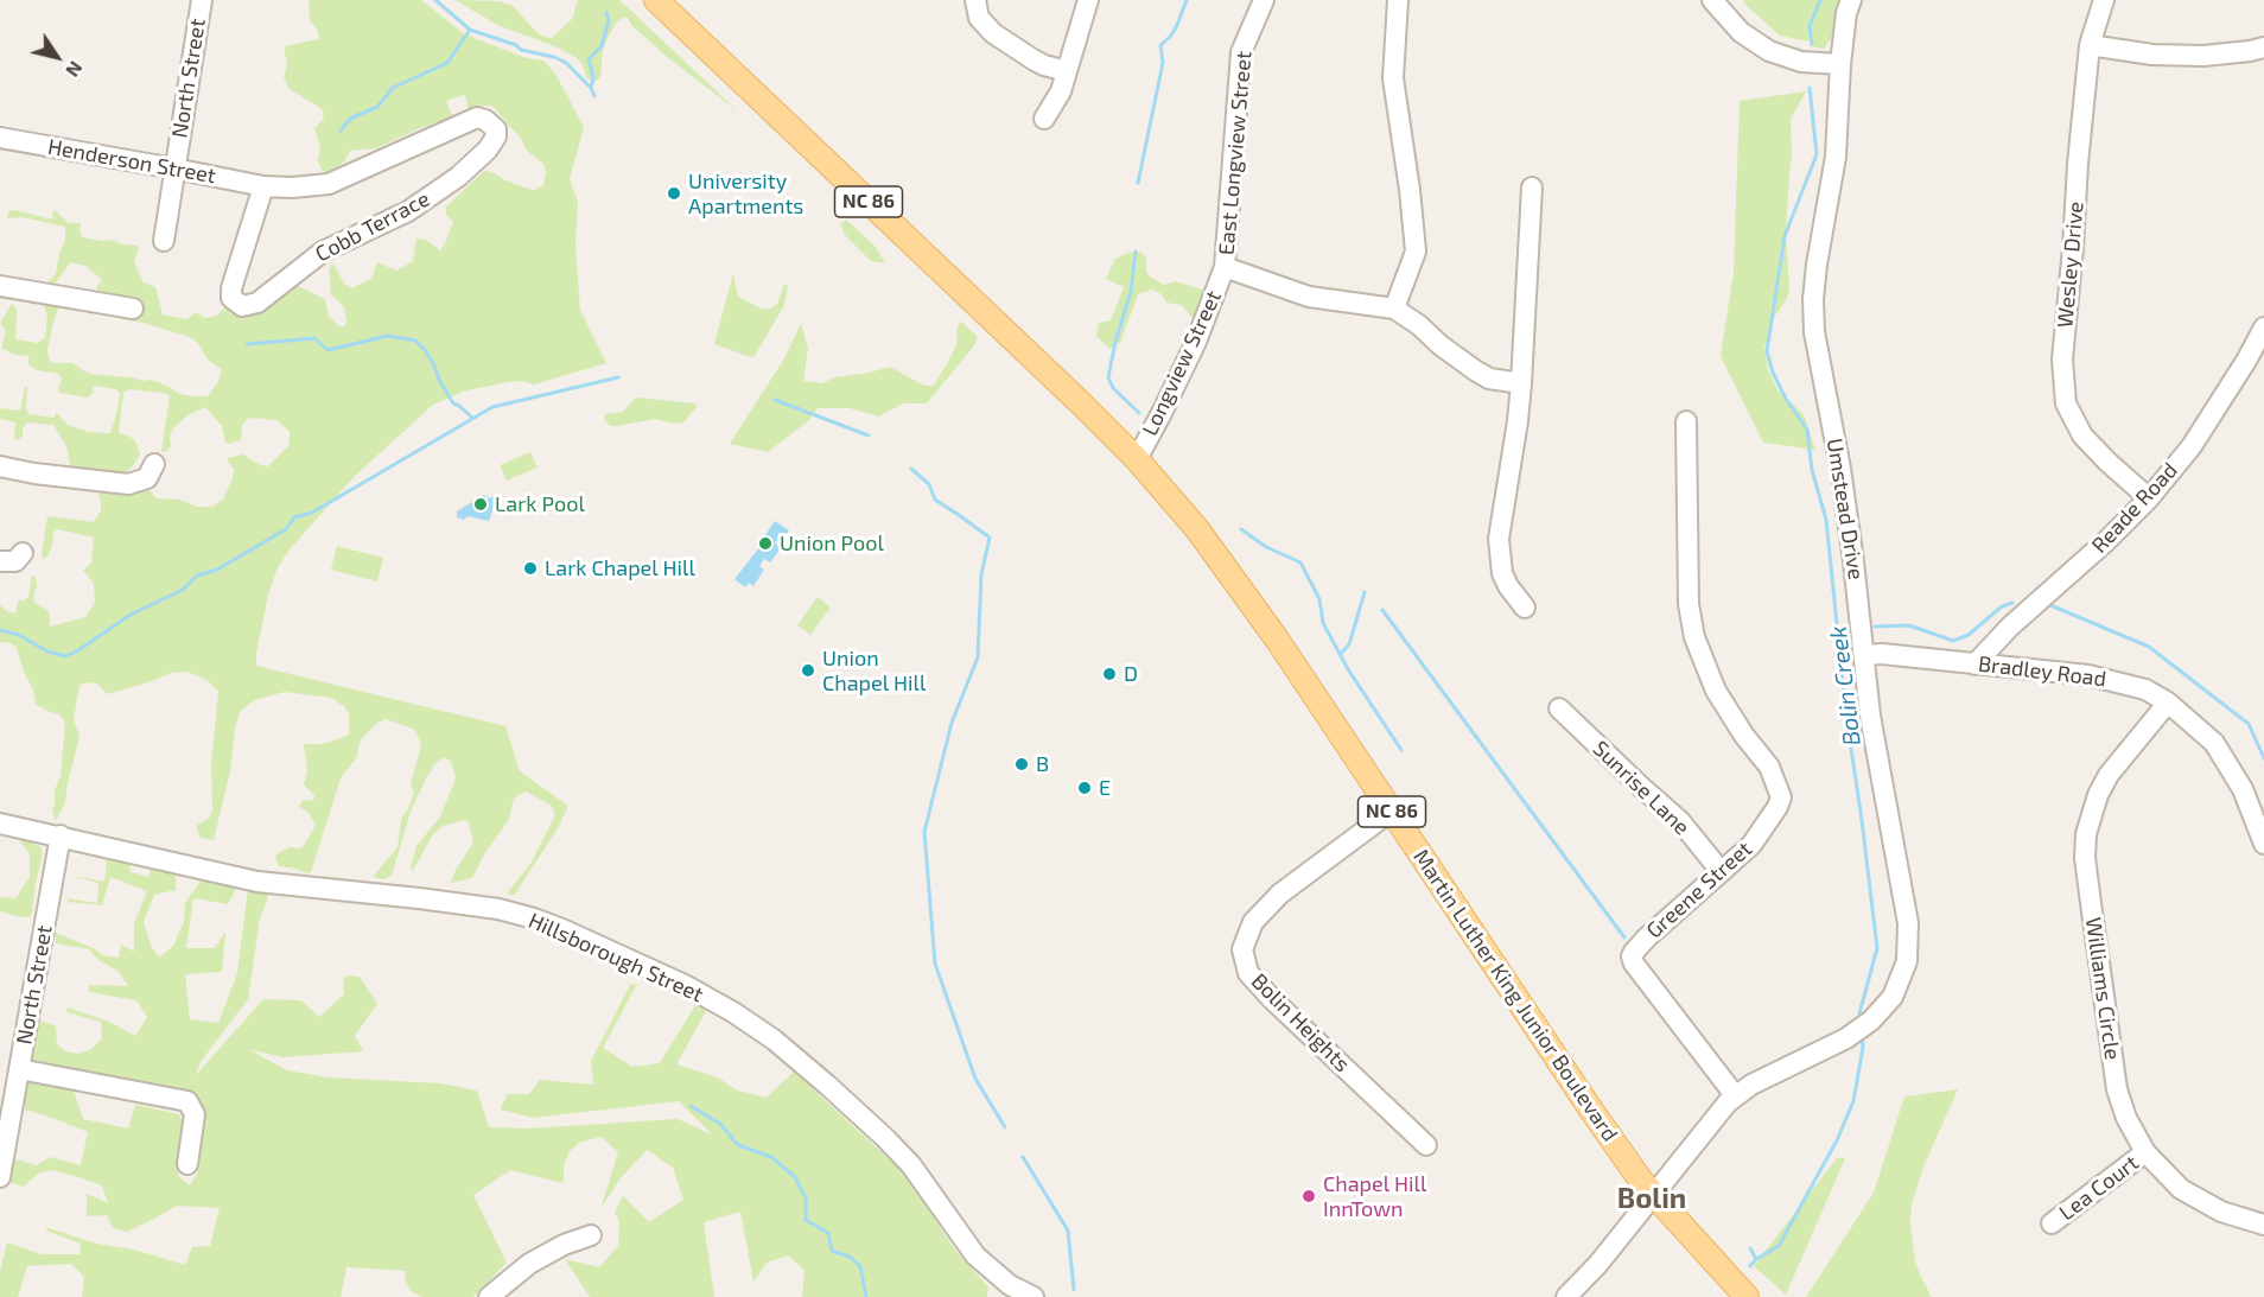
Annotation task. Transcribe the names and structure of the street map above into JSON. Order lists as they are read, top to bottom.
{
  "streets": {
    "main road": ["NC 86", "Martin Luther King Junior Boulevard"],
    "street": [
      "North Street",
      "East Longview Street",
      "Henderson Street",
      "Cobb Terrace",
      "Wesley Drive",
      "Longview Street",
      "Reade Road",
      "Umstead Drive",
      "Bradley Road",
      "Sunrise Lane",
      "Greene Street",
      "Hillsborough Street",
      "Williams Circle",
      "Bolin Heights",
      "Lea Court"
    ]
  },
  "crossings": [
    ["North Street", "Henderson Street"],
    ["North Street", "Hillsborough Street"],
    ["East Longview Street", "Longview Street"],
    ["Henderson Street", "Cobb Terrace"],
    ["Wesley Drive", "Reade Road"],
    ["Longview Street", "Martin Luther King Junior Boulevard"],
    ["Reade Road", "Bradley Road"],
    ["Umstead Drive", "Bradley Road"],
    ["Umstead Drive", "Greene Street"],
    ["Umstead Drive", "Martin Luther King Junior Boulevard"],
    ["Bradley Road", "Williams Circle"],
    ["Sunrise Lane", "Greene Street"],
    ["Williams Circle", "Lea Court"],
    ["Martin Luther King Junior Boulevard", "Bolin Heights"]
  ],
  "districts": ["Bolin"],
  "water": ["Bolin Creek"],
  "places": [
    "University Apartments",
    "Lark Pool",
    "Union Pool",
    "Lark Chapel Hill",
    "Union Chapel Hill",
    "D",
    "B",
    "E",
    "Chapel Hill InnTown"
  ],
  "north": "bottom right"
}
